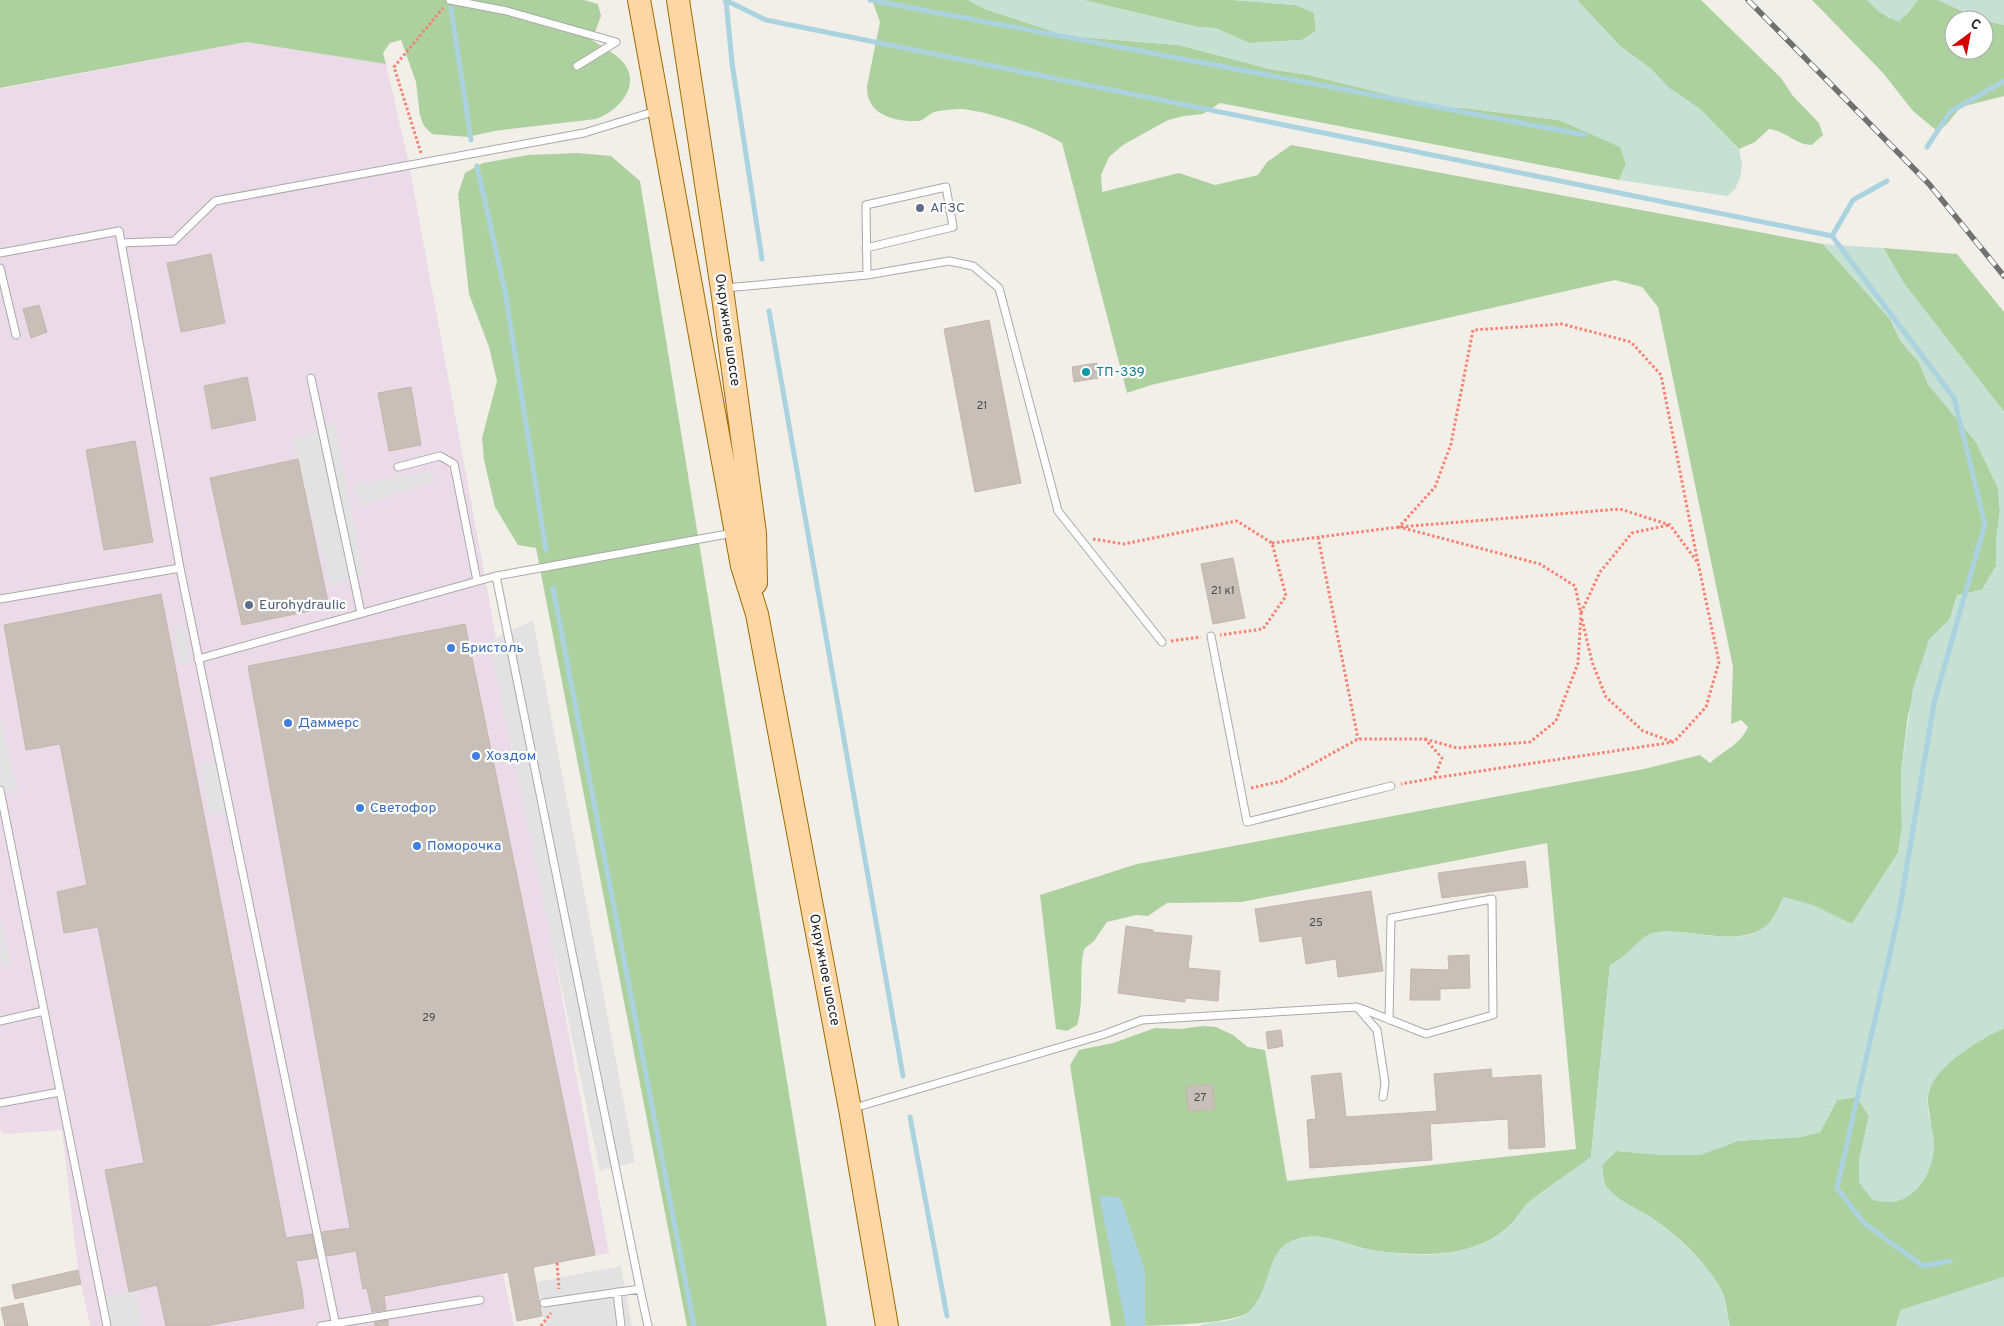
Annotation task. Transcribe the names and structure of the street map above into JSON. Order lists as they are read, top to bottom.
{
  "streets": {
    "main road": ["Окружное шоссе"]
  },
  "places": [
    "АГЗС",
    "ТП-339",
    "Eurohydraulic",
    "Бристоль",
    "Даммерс",
    "Хоздом",
    "Светофор",
    "Поморочка"
  ],
  "house_numbers": [
    "21",
    "21 к1",
    "25",
    "29",
    "27"
  ],
  "north": "top right"
}
